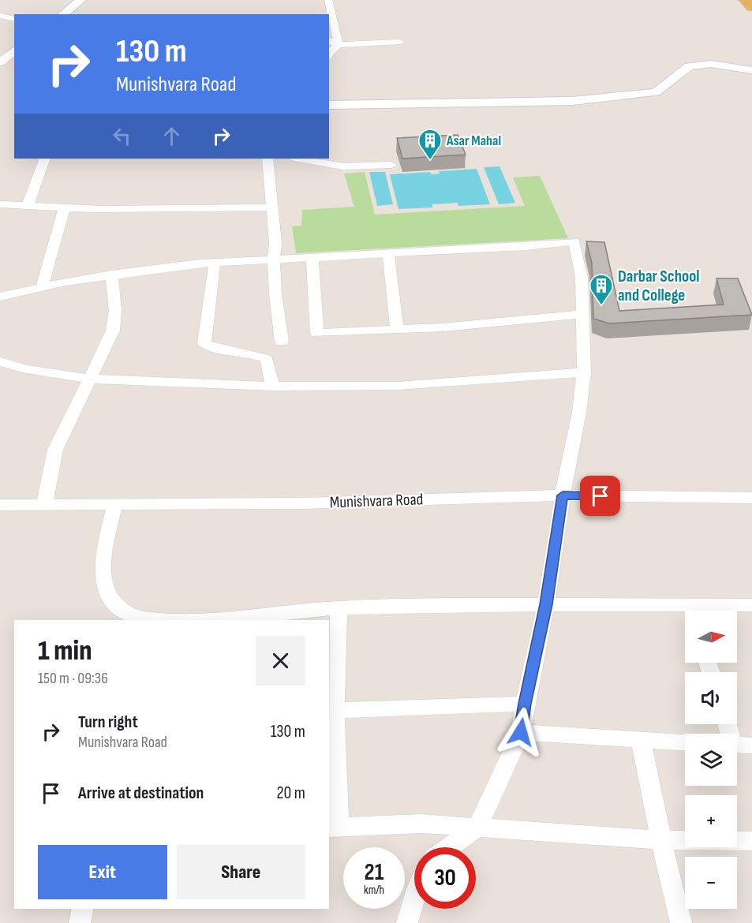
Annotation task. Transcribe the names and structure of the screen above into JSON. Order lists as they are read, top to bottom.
{
  "streets": {
    "street": ["Munishvara Road"]
  },
  "places": {
    "building": ["Asar Mahal", "Darbar School and College"]
  },
  "north": "right",
  "page": {
    "turn": ["130 m", "Munishvara Road"],
    "map_buttons": ["+", "−"],
    "heading": ["1 min", "150 m · 09:36"],
    "list": [
      {
        "name": "Turn right",
        "note": "Munishvara Road",
        "value": "130 m"
      },
      {
        "name": "Arrive at destination",
        "value": "20 m"
      }
    ],
    "buttons": ["Exit", "Share"],
    "speed": "21 km/h",
    "limit": "30"
  }
}
